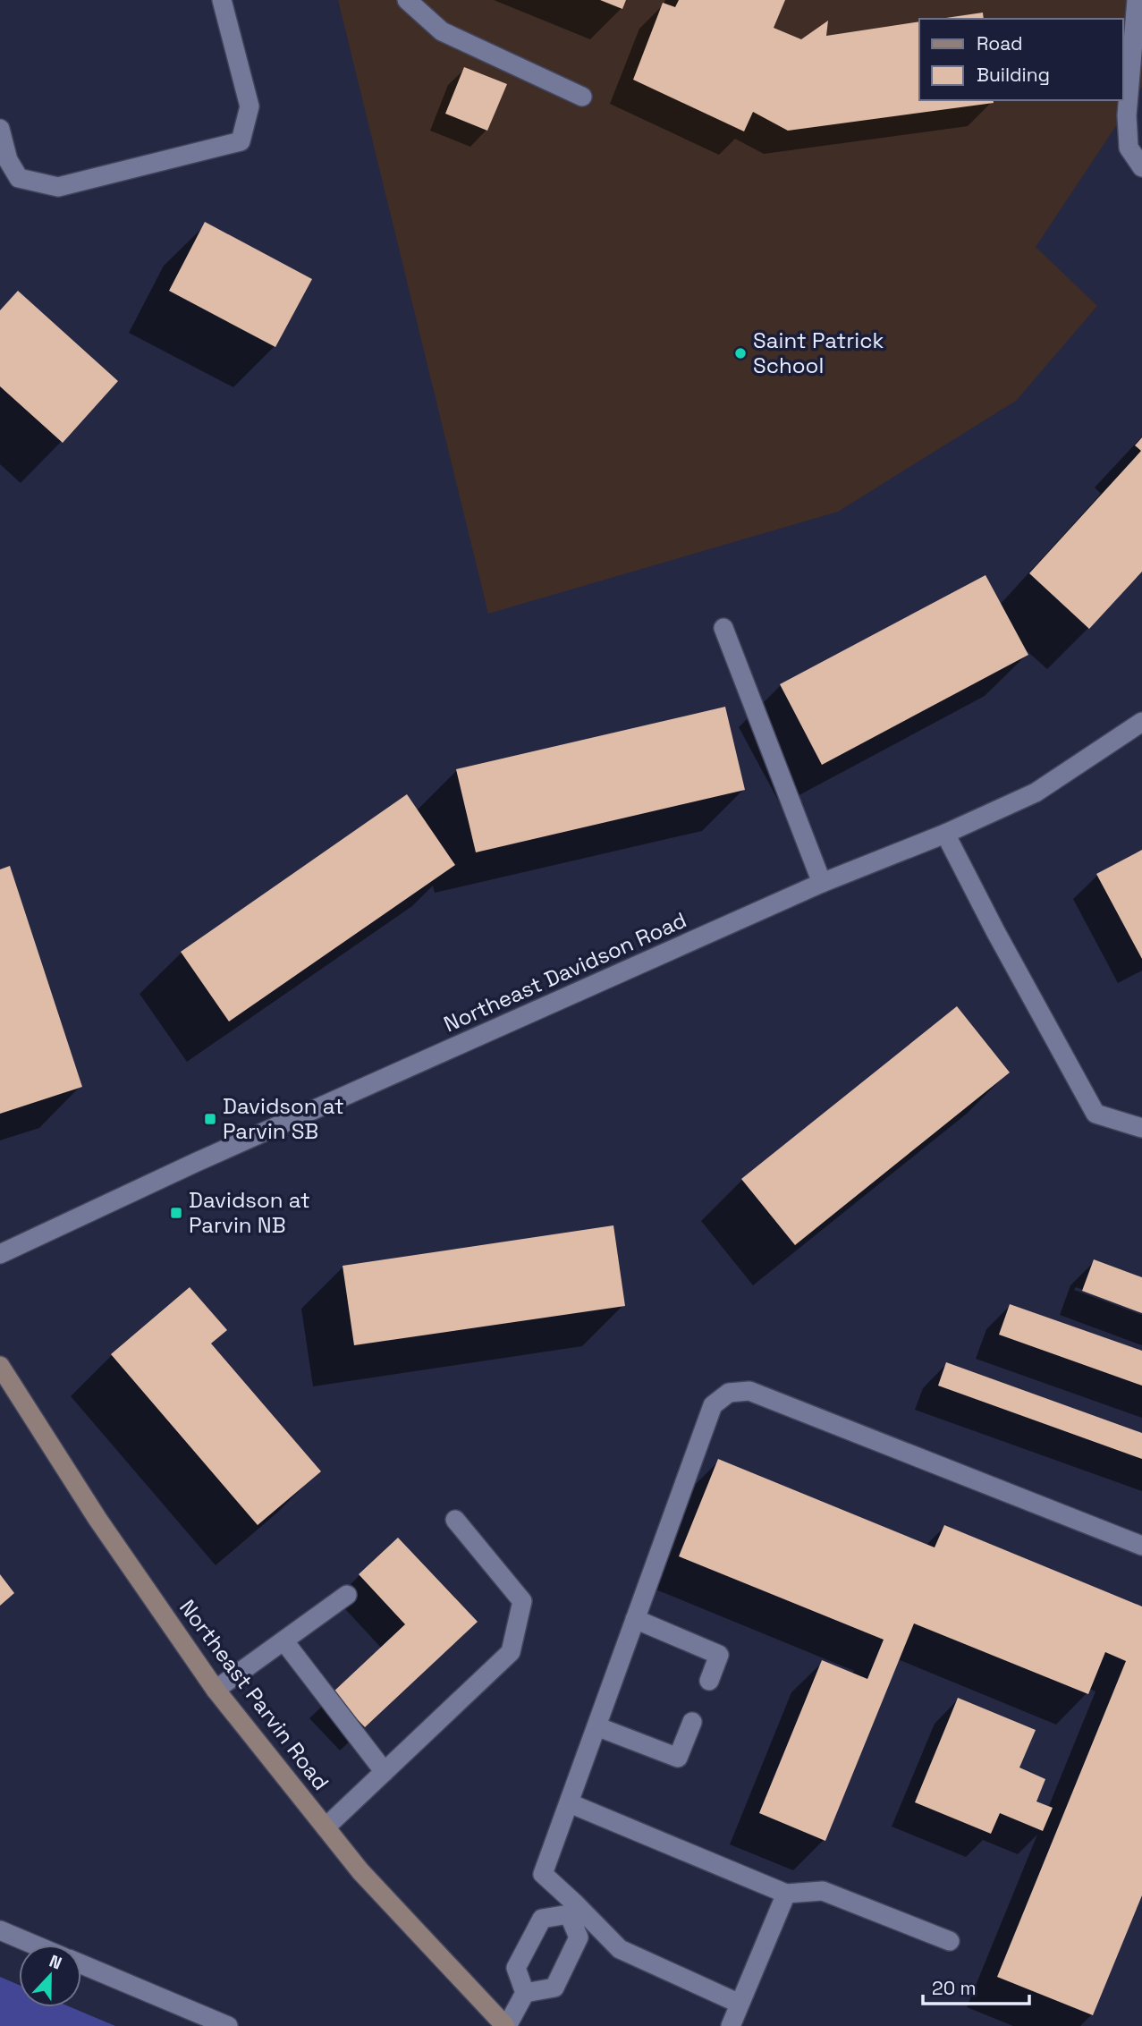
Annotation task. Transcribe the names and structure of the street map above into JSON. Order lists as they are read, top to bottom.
{
  "streets": {
    "main road": ["Northeast Parvin Road"],
    "street": ["Northeast Davidson Road"]
  },
  "places": {
    "other": ["Saint Patrick School"],
    "transit": ["Davidson at Parvin SB", "Davidson at Parvin NB"]
  },
  "legend": ["Road", "Building"],
  "scale_bar": "20 m",
  "north": "top"
}
